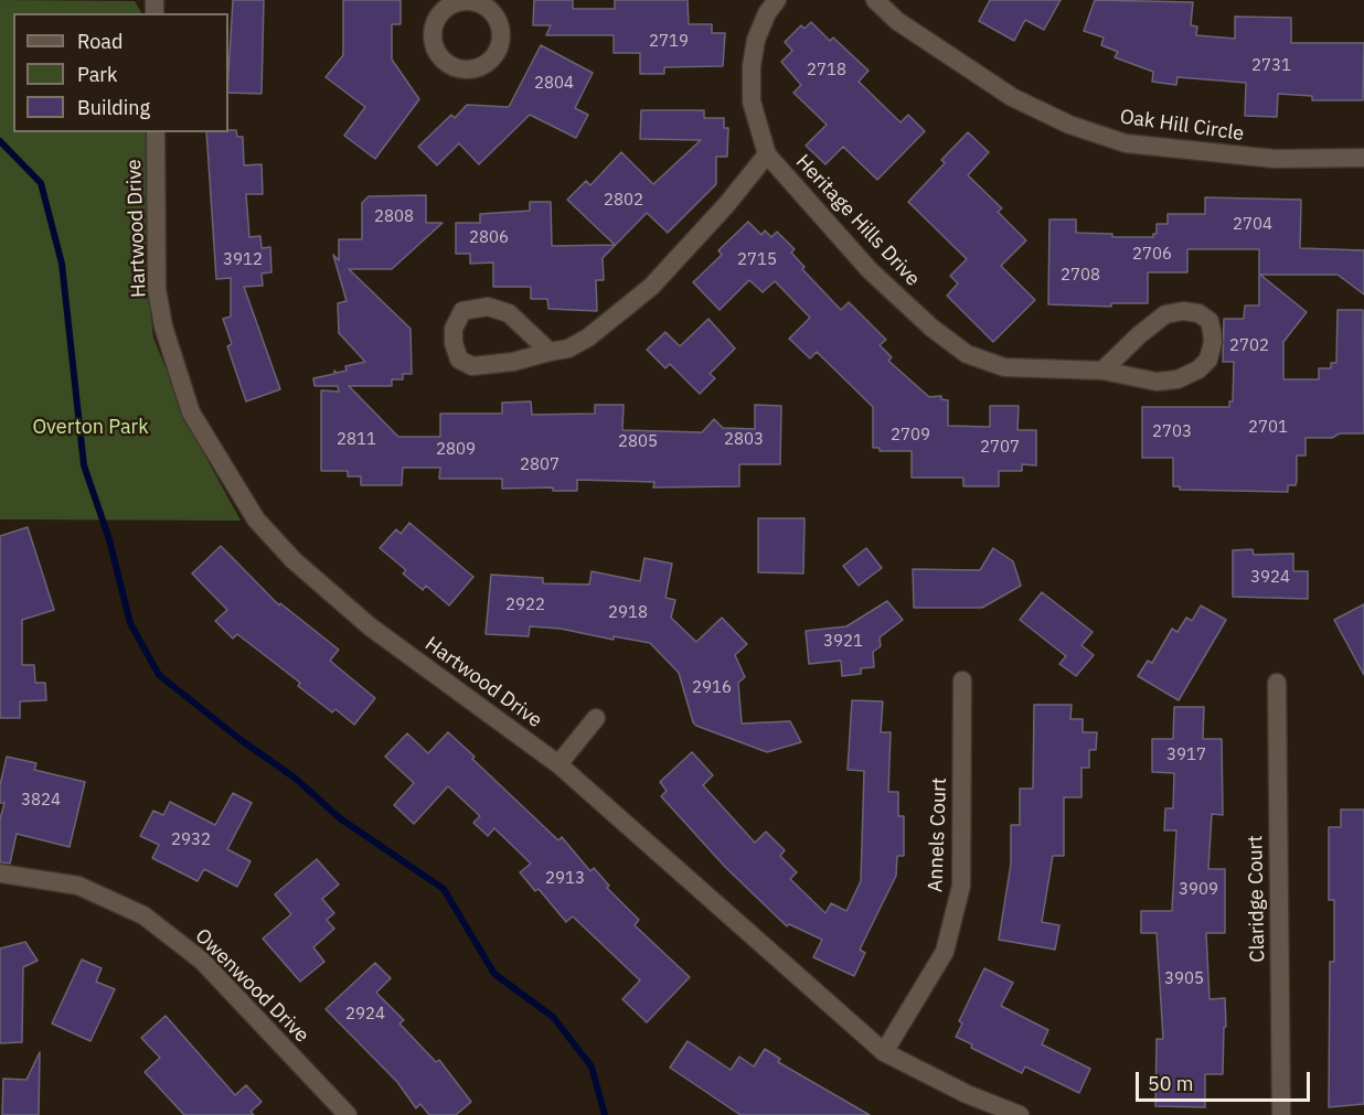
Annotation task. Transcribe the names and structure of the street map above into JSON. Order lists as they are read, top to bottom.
{
  "streets": {
    "street": [
      "Oak Hill Circle",
      "Heritage Hills Drive",
      "Hartwood Drive",
      "Annels Court",
      "Claridge Court",
      "Owenwood Drive"
    ]
  },
  "crossings": [
    ["Hartwood Drive", "Annels Court"]
  ],
  "parks": ["Overton Park"],
  "house_numbers": [
    "2719",
    "2731",
    "2718",
    "2804",
    "2802",
    "2808",
    "2704",
    "2806",
    "2706",
    "3912",
    "2715",
    "2708",
    "2702",
    "2701",
    "2703",
    "2709",
    "2811",
    "2803",
    "2805",
    "2707",
    "2809",
    "2807",
    "3924",
    "2922",
    "2918",
    "3921",
    "2916",
    "3917",
    "3824",
    "2932",
    "2913",
    "3909",
    "3905",
    "2924"
  ],
  "legend": ["Road", "Park", "Building"],
  "scale_bar": "50 m"
}
